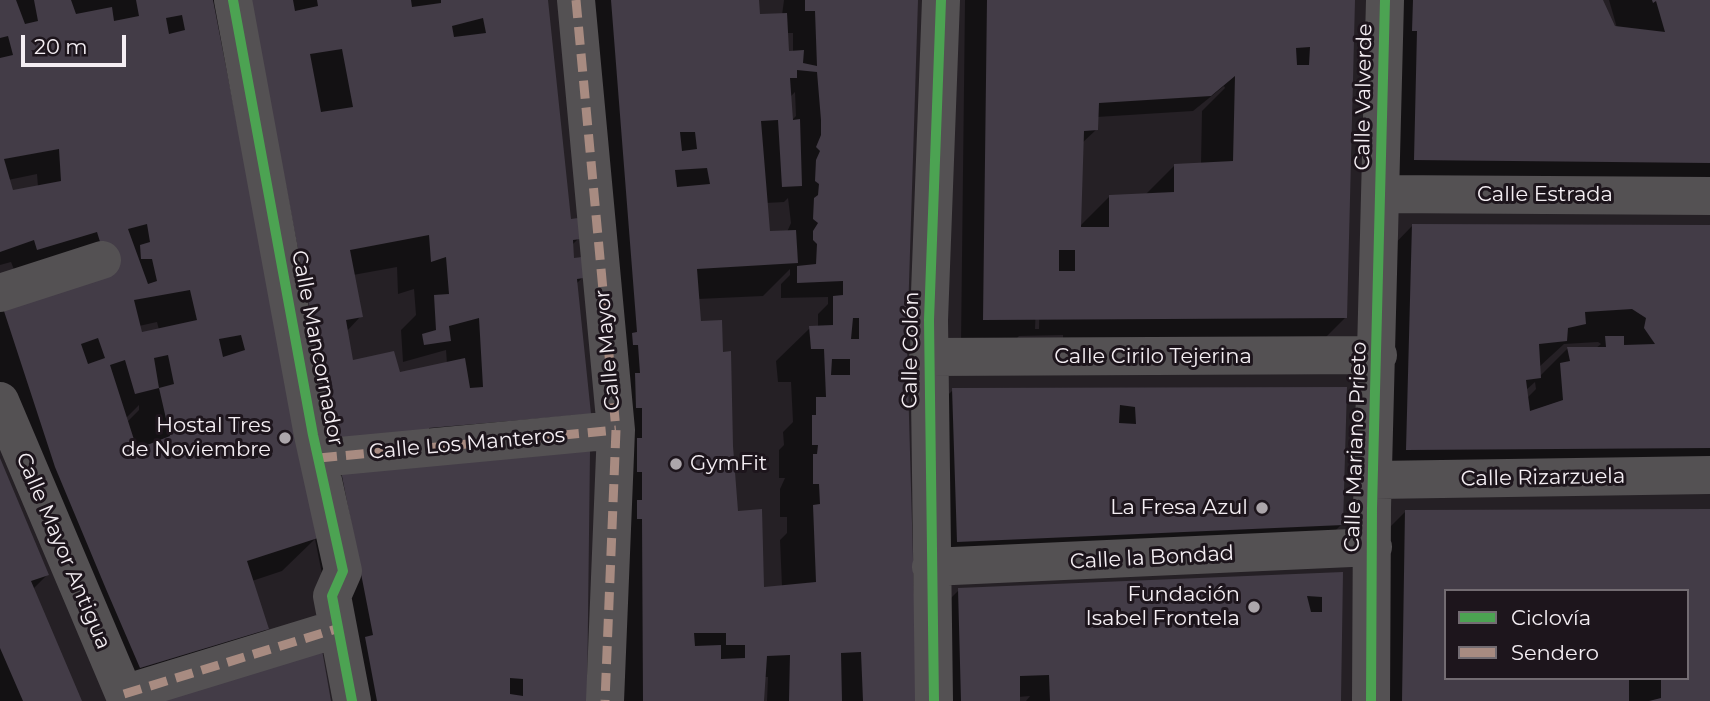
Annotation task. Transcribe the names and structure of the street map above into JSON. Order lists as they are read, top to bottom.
{
  "streets": {
    "street": [
      "Calle Valverde",
      "Calle Estrada",
      "Calle Mancornador",
      "Calle Mayor",
      "Calle Colón",
      "Calle Cirilo Tejerina",
      "Calle Los Manteros",
      "Calle Mariano Prieto",
      "Calle Rizarzuela",
      "Calle Mayor Antigua",
      "Calle la Bondad"
    ]
  },
  "crossings": [
    ["Calle Valverde", "Calle Estrada"],
    ["Calle Valverde", "Calle Mariano Prieto"],
    ["Calle Estrada", "Calle Mariano Prieto"],
    ["Calle Mancornador", "Calle Los Manteros"],
    ["Calle Mayor", "Calle Los Manteros"],
    ["Calle Colón", "Calle Cirilo Tejerina"],
    ["Calle Colón", "Calle la Bondad"],
    ["Calle Cirilo Tejerina", "Calle Mariano Prieto"],
    ["Calle Mariano Prieto", "Calle Rizarzuela"],
    ["Calle Mariano Prieto", "Calle la Bondad"]
  ],
  "places": [
    "Hostal Tres de Noviembre",
    "GymFit",
    "La Fresa Azul",
    "Fundación Isabel Frontela"
  ],
  "legend": ["Ciclovía", "Sendero"],
  "scale_bar": "20 m"
}
